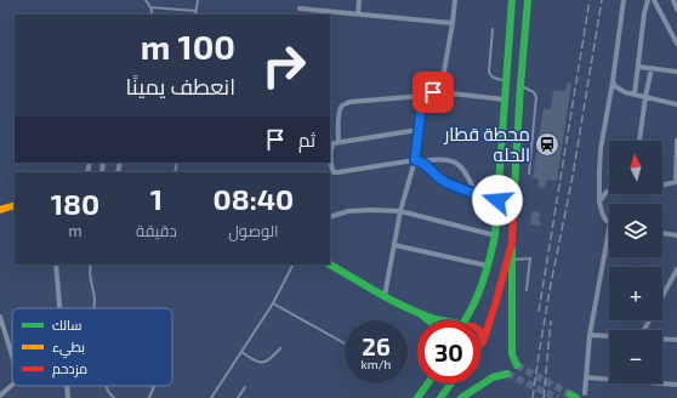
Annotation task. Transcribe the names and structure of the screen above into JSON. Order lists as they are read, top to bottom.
{
  "places": {
    "station": ["محطة قطار الحله"]
  },
  "legend": ["سالك", "بطيء", "مزدحم"],
  "north": "top",
  "page": {
    "turn": ["100 m", "انعطف يمينًا"],
    "then": "ثم",
    "map_buttons": ["+", "−"],
    "eta": [
      "08:40",
      "الوصول",
      "1",
      "دقيقة",
      "180",
      "m"
    ],
    "speed": "26 km/h",
    "limit": "30"
  }
}
